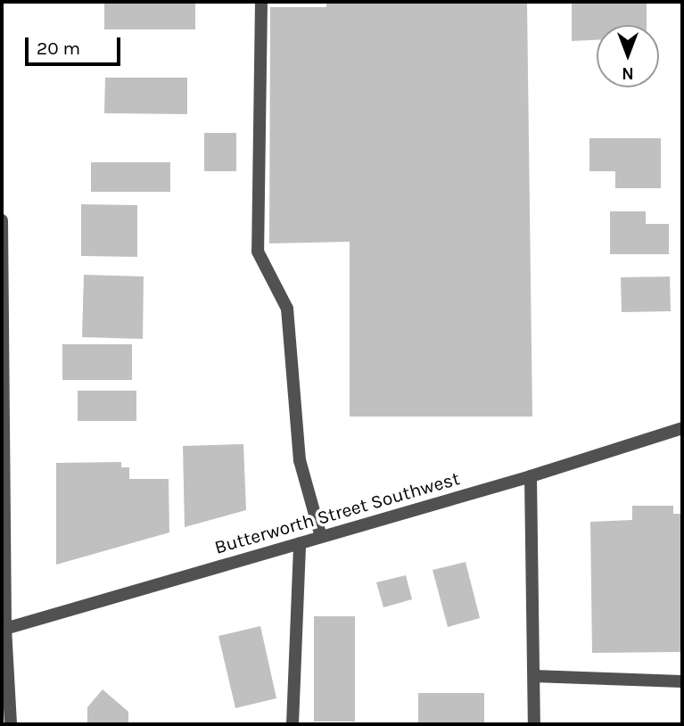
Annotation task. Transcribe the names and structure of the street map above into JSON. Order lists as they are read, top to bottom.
{
  "streets": {
    "street": ["Butterworth Street Southwest"]
  },
  "scale_bar": "20 m",
  "north": "bottom"
}
